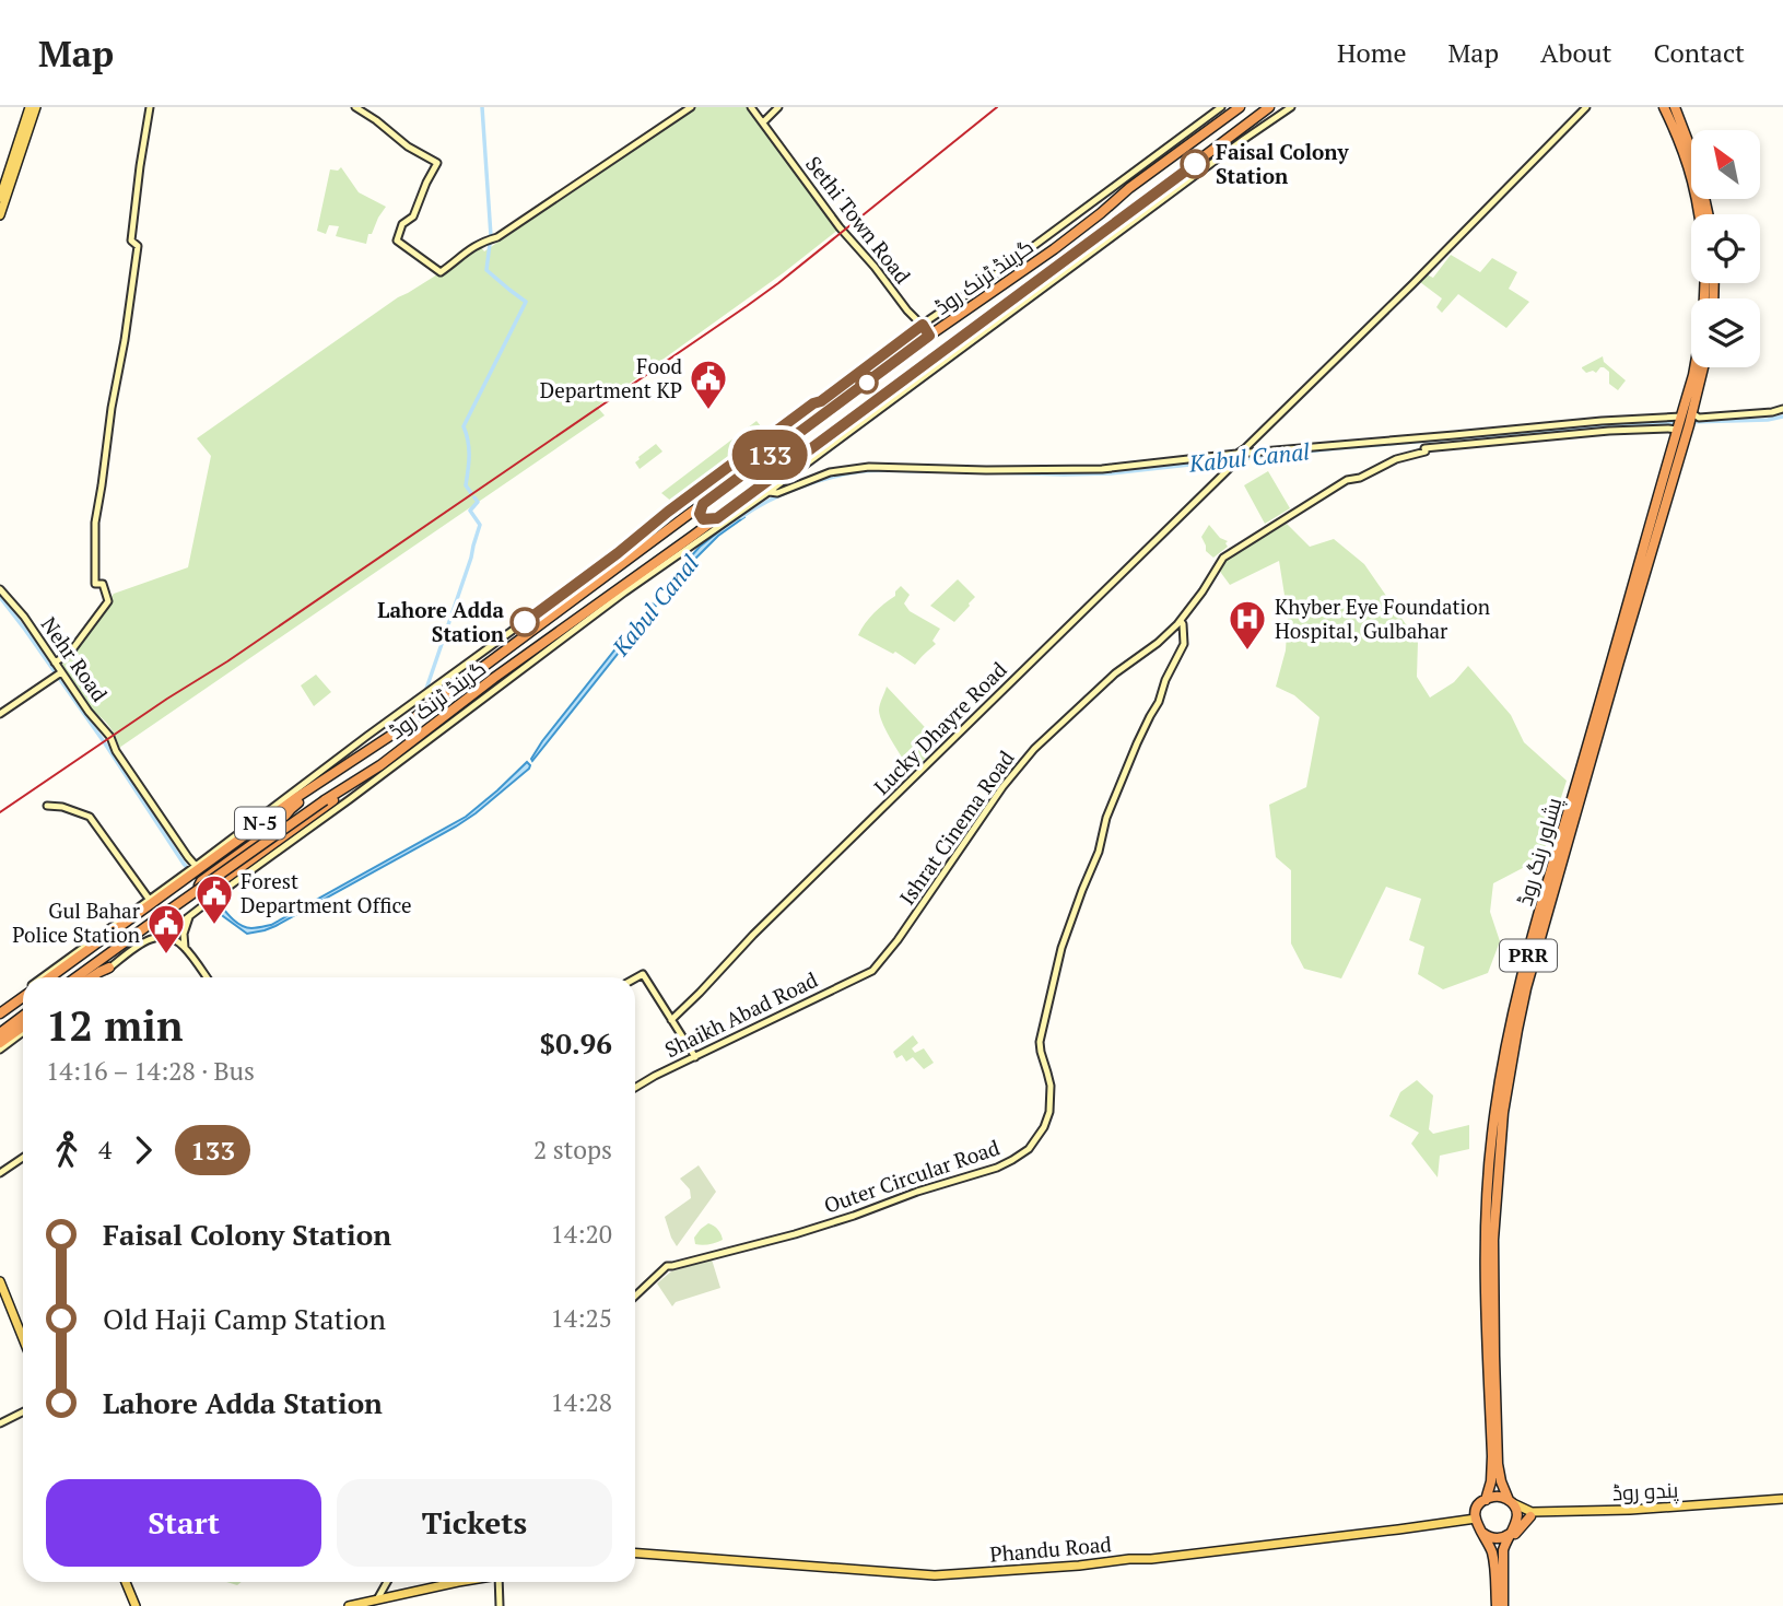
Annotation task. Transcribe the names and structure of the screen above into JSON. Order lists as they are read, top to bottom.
{
  "streets": {
    "highway": [
      "گرینڈ ٹرنک روڈ",
      "N-5",
      "پشاور رنگ روڈ",
      "PRR"
    ],
    "main road": [
      "Sethi Town Road",
      "Nehr Road",
      "Lucky Dhayre Road",
      "Ishrat Cinema Road",
      "Shaikh Abad Road",
      "Outer Circular Road",
      "پندو روڈ",
      "Phandu Road"
    ]
  },
  "crossings": [
    ["Sethi Town Road", "گرینڈ ٹرنک روڈ"],
    ["گرینڈ ٹرنک روڈ", "Nehr Road"],
    ["Ishrat Cinema Road", "Shaikh Abad Road"],
    ["Ishrat Cinema Road", "Outer Circular Road"],
    ["پشاور رنگ روڈ", "PRR"],
    ["پشاور رنگ روڈ", "پندو روڈ"],
    ["پشاور رنگ روڈ", "Phandu Road"],
    ["PRR", "پندو روڈ"],
    ["PRR", "Phandu Road"],
    ["پندو روڈ", "Phandu Road"]
  ],
  "water": ["Kabul Canal"],
  "places": {
    "other": ["Faisal Colony Station", "Lahore Adda Station"],
    "public building": ["Food Department KP", "Forest Department Office", "Gul Bahar Police Station"],
    "hospital": ["Khyber Eye Foundation Hospital, Gulbahar"]
  },
  "lines": ["bus line 133"],
  "north": "top left",
  "page": {
    "header": "Map",
    "nav": [
      "Home",
      "Map",
      "About",
      "Contact"
    ],
    "on_map": "133",
    "heading": ["12 min", "14:16 – 14:28 · Bus", "$0.96"],
    "legs": ["4", "133", "2 stops"],
    "list": [
      {
        "name": "Faisal Colony Station",
        "value": "14:20"
      },
      {
        "name": "Old Haji Camp Station",
        "value": "14:25"
      },
      {
        "name": "Lahore Adda Station",
        "value": "14:28"
      }
    ],
    "buttons": ["Start", "Tickets"]
  }
}
